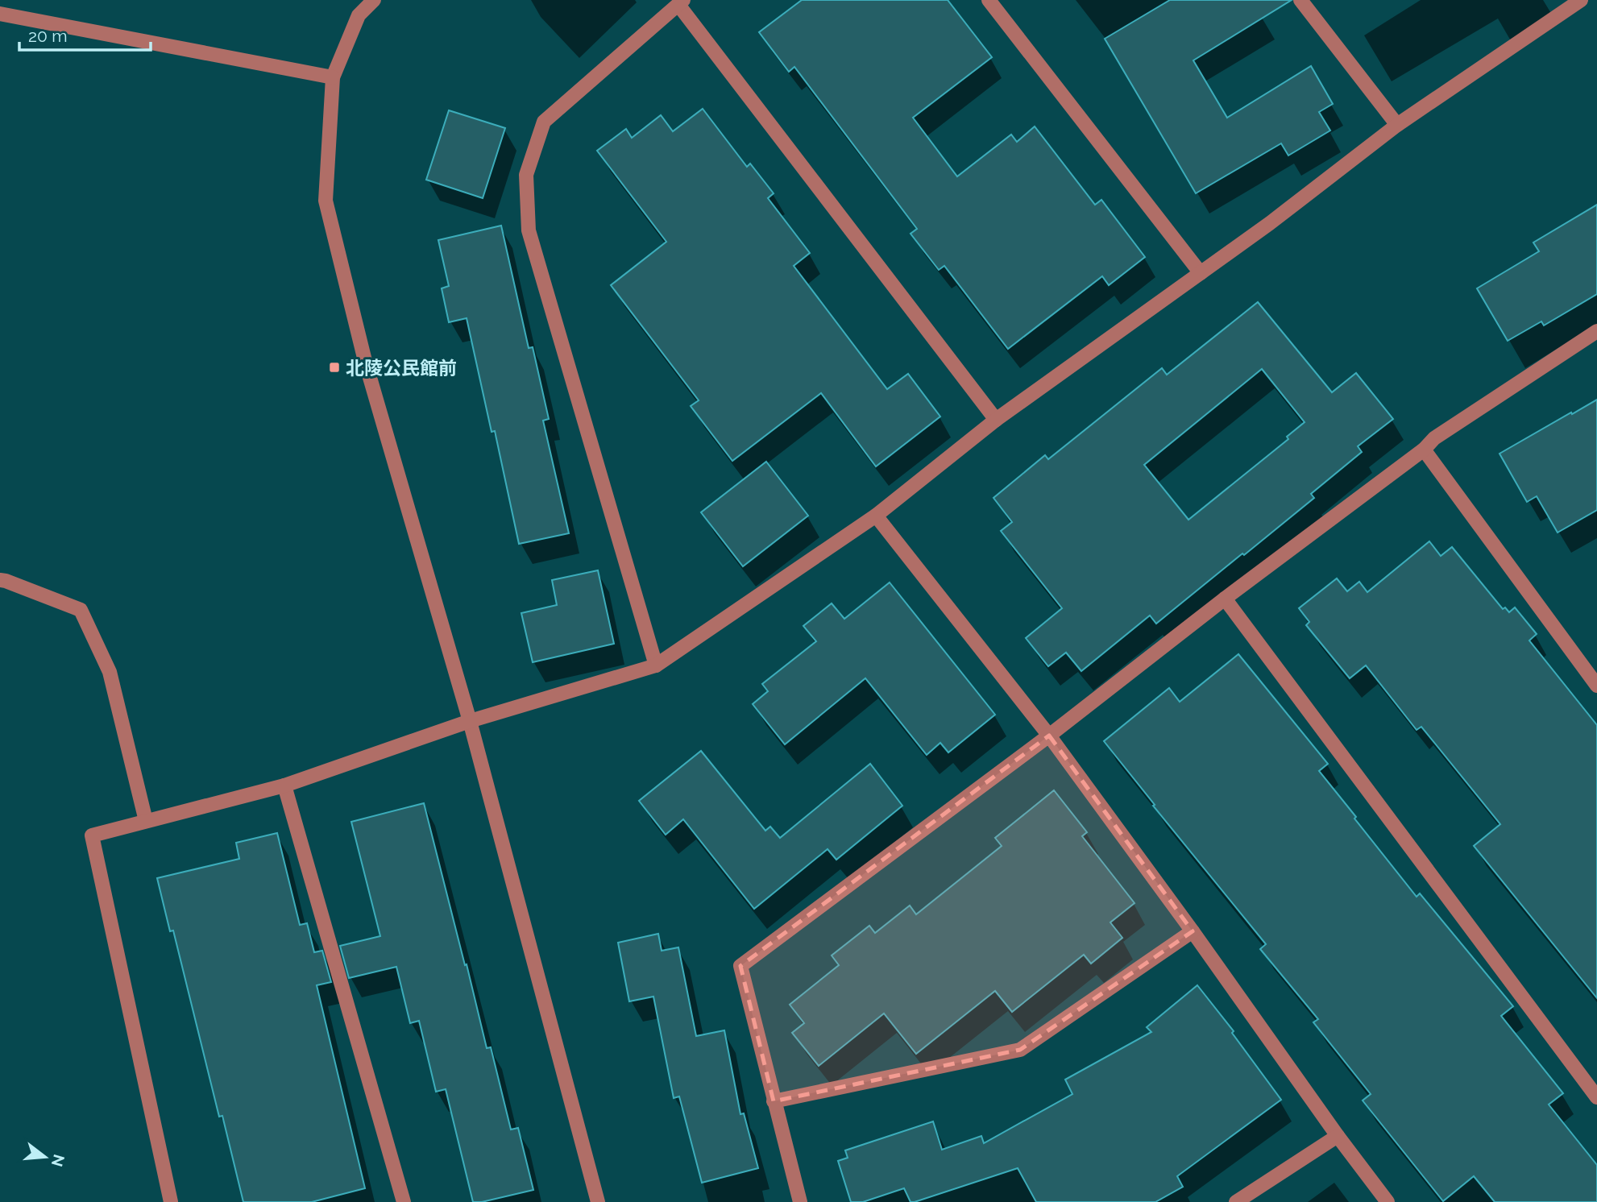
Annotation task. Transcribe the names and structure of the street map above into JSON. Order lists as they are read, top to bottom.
{
  "places": {
    "transit": ["北陵公民館前"]
  },
  "scale_bar": "20 m",
  "north": "right"
}
